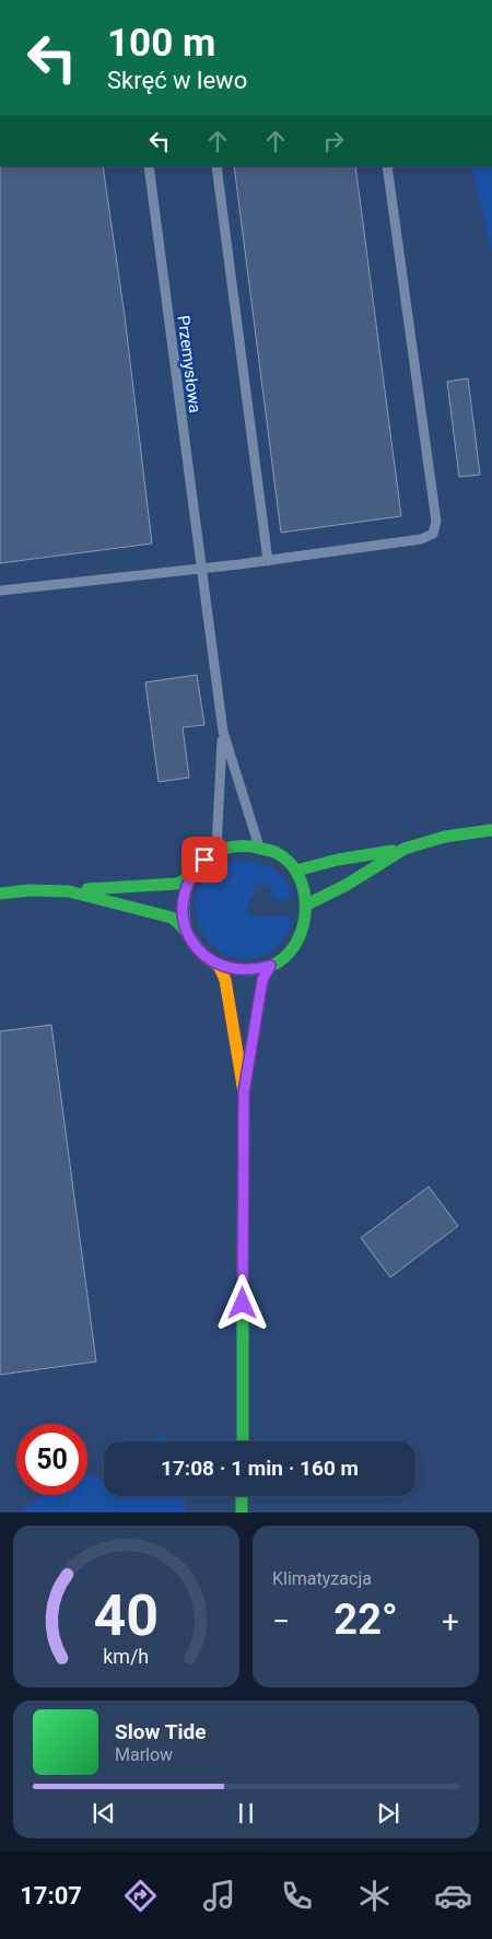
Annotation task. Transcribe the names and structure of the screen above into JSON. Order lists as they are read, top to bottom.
{
  "streets": {
    "lane": ["Przemysłowa"]
  },
  "page": {
    "turn": ["100 m", "Skręć w lewo"],
    "limit": "50",
    "trip": "17:08 · 1 min · 160 m",
    "tile": "Klimatyzacja",
    "heat": ["−", "22°", "+"],
    "song": ["Slow Tide", "Marlow"],
    "tabs": "17:07",
    "gauge": ["40", "km/h"]
  }
}
